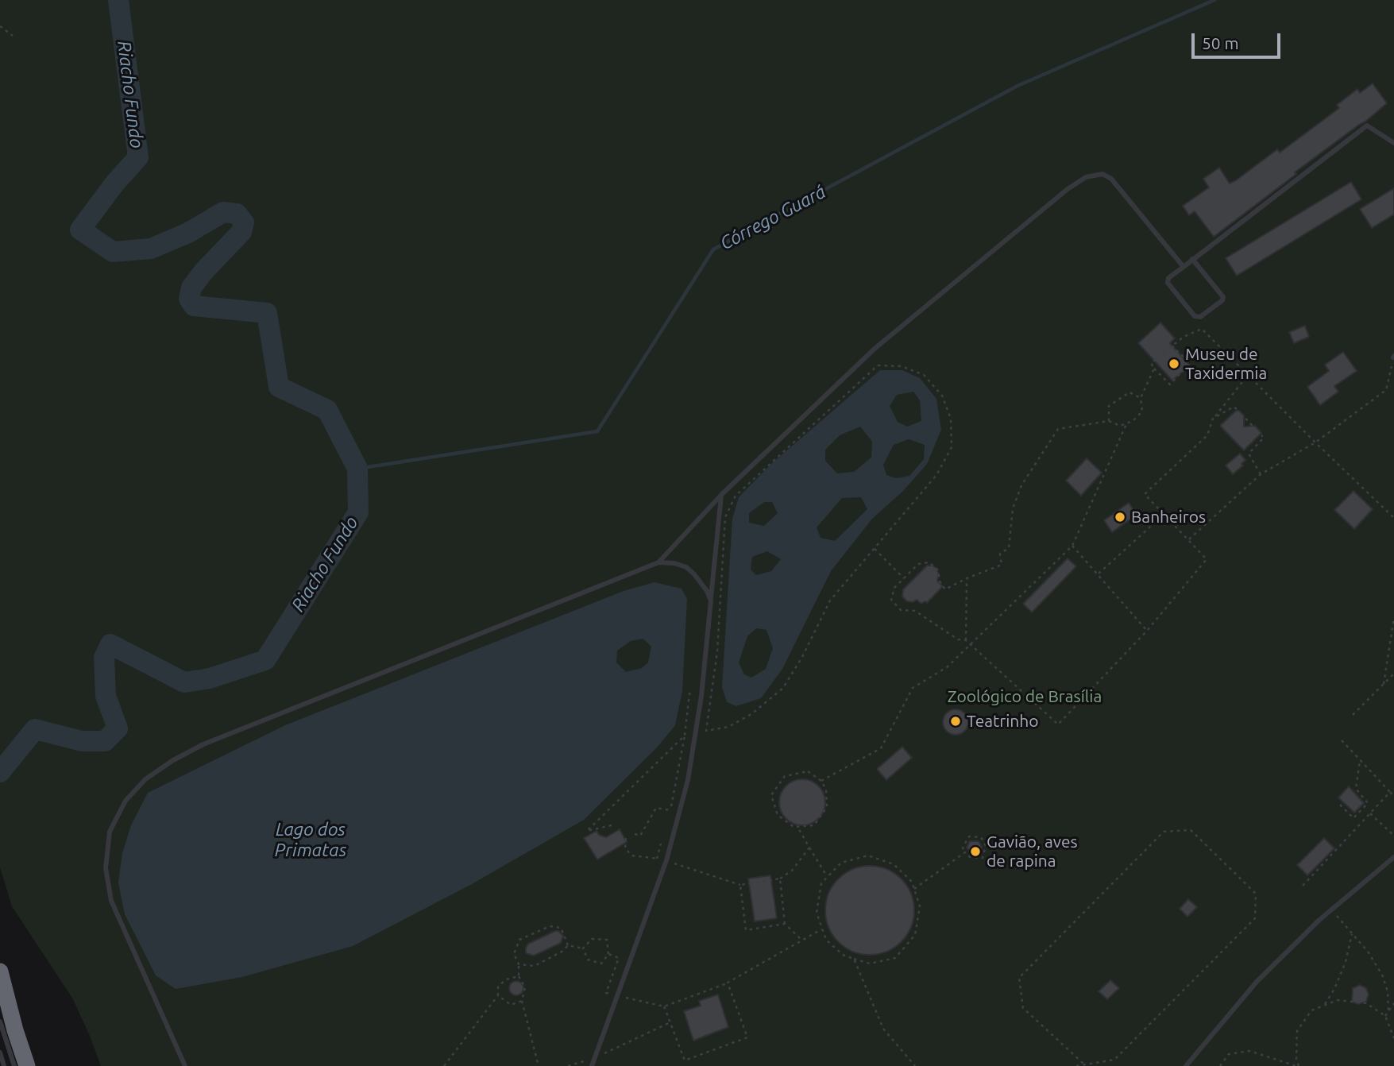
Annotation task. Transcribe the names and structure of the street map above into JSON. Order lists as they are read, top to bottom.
{
  "water": ["Riacho Fundo", "Córrego Guará", "Lago dos Primatas"],
  "parks": ["Zoológico de Brasília"],
  "places": [
    "Museu de Taxidermia",
    "Banheiros",
    "Teatrinho",
    "Gavião, aves de rapina"
  ],
  "scale_bar": "50 m"
}
